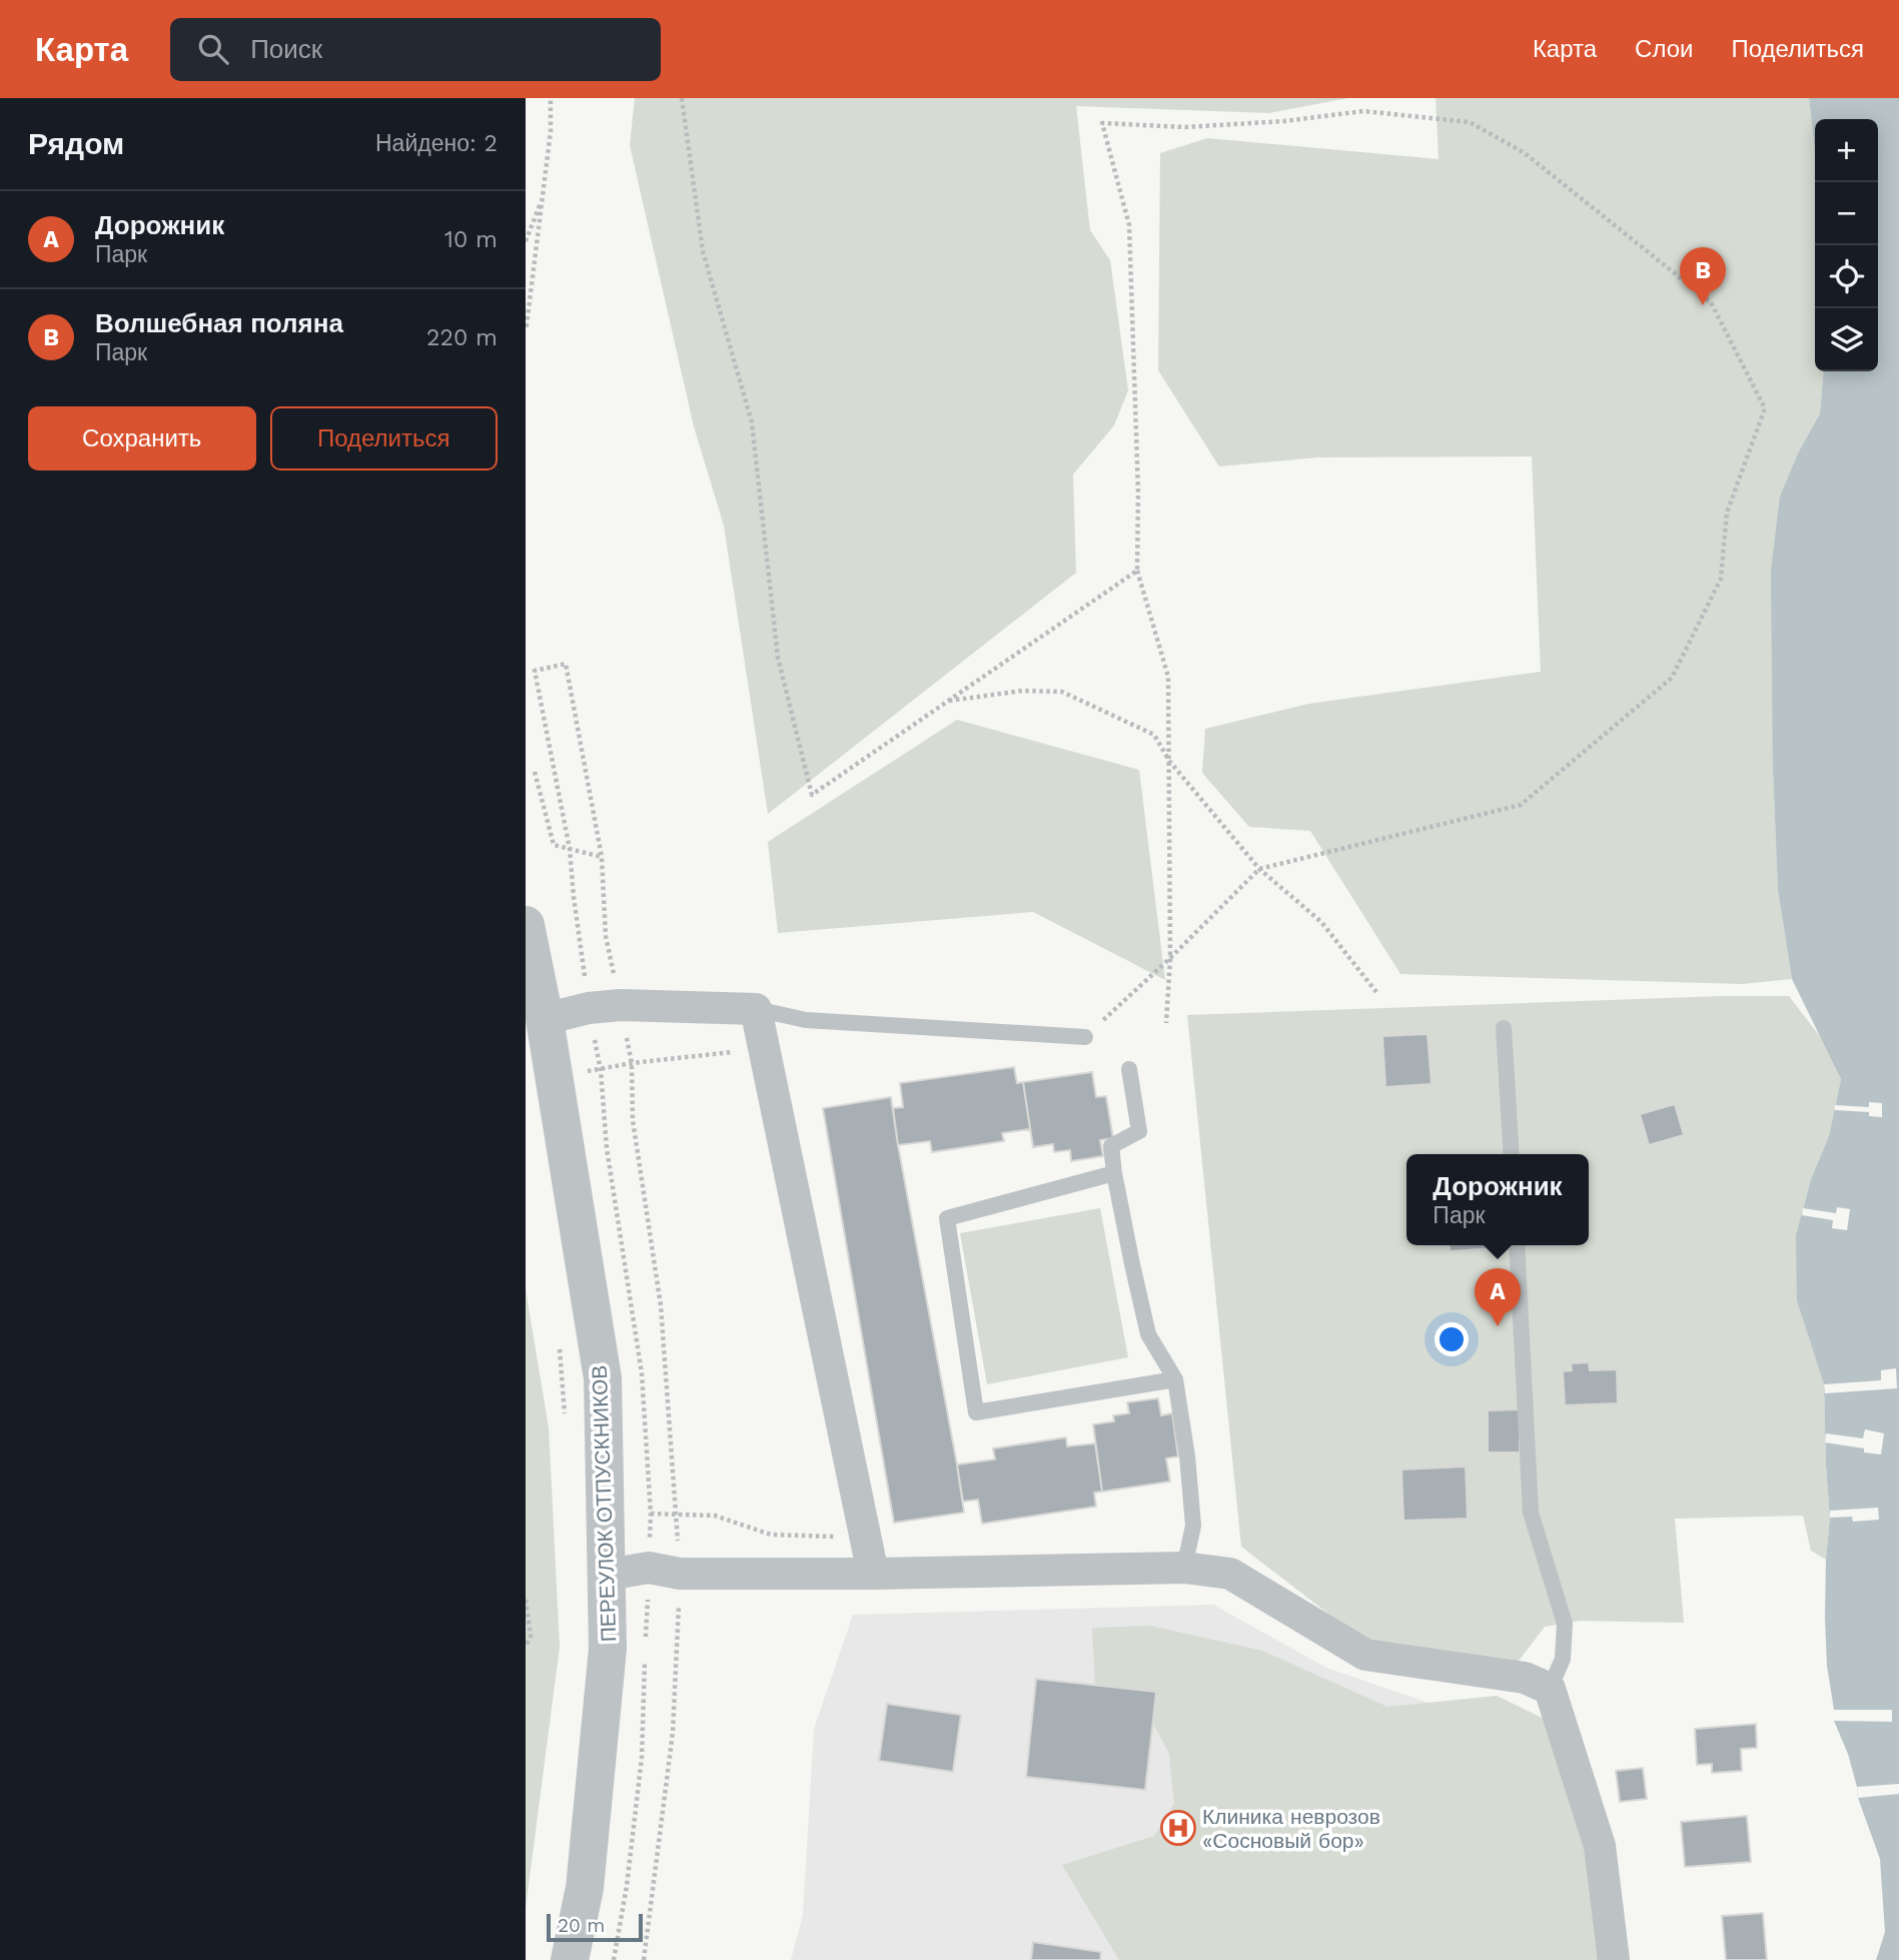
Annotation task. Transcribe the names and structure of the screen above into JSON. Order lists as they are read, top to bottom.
{
  "streets": {
    "street": ["ПЕРЕУЛОК ОТПУСКНИКОВ"]
  },
  "places": {
    "hospital": ["Клиника неврозов «Сосновый бор»"]
  },
  "scale_bar": "20 m",
  "page": {
    "header": "Карта",
    "search": "Поиск",
    "nav": ["Карта", "Слои", "Поделиться"],
    "heading": ["Рядом", "Найдено: 2"],
    "map_buttons": ["+", "−"],
    "list": [
      {
        "mark": "A",
        "name": "Дорожник",
        "note": "Парк",
        "value": "10 m"
      },
      {
        "mark": "B",
        "name": "Волшебная поляна",
        "note": "Парк",
        "value": "220 m"
      }
    ],
    "pins": ["B", "A"],
    "buttons": ["Сохранить", "Поделиться"],
    "popup": ["Дорожник", "Парк"],
    "scale": "20 m"
  }
}
